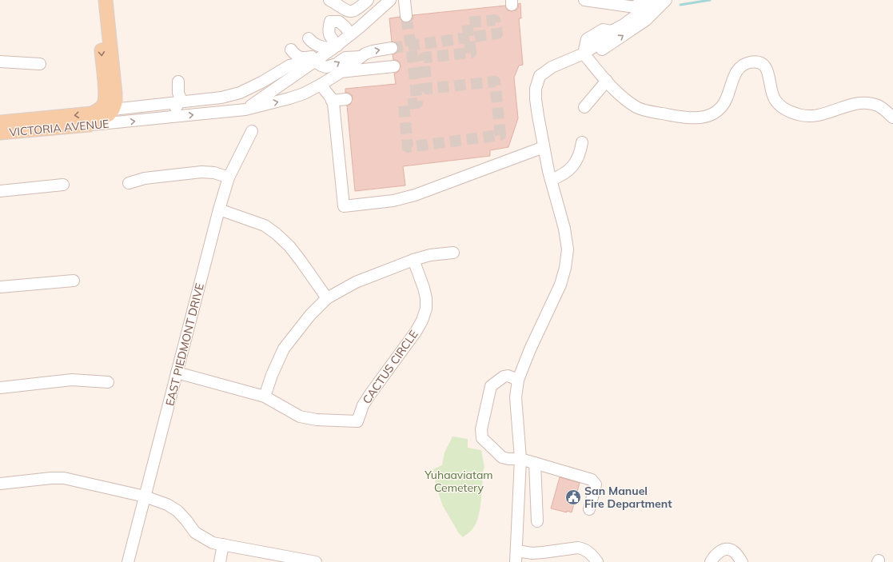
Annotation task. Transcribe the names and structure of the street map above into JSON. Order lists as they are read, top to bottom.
{
  "streets": {
    "main road": ["VICTORIA AVENUE"],
    "street": ["EAST PIEDMONT DRIVE", "CACTUS CIRCLE"]
  },
  "crossings": [
    ["EAST PIEDMONT DRIVE", "CACTUS CIRCLE"]
  ],
  "parks": ["Yuhaaviatam Cemetery"],
  "places": {
    "public building": ["San Manuel Fire Department"]
  }
}
